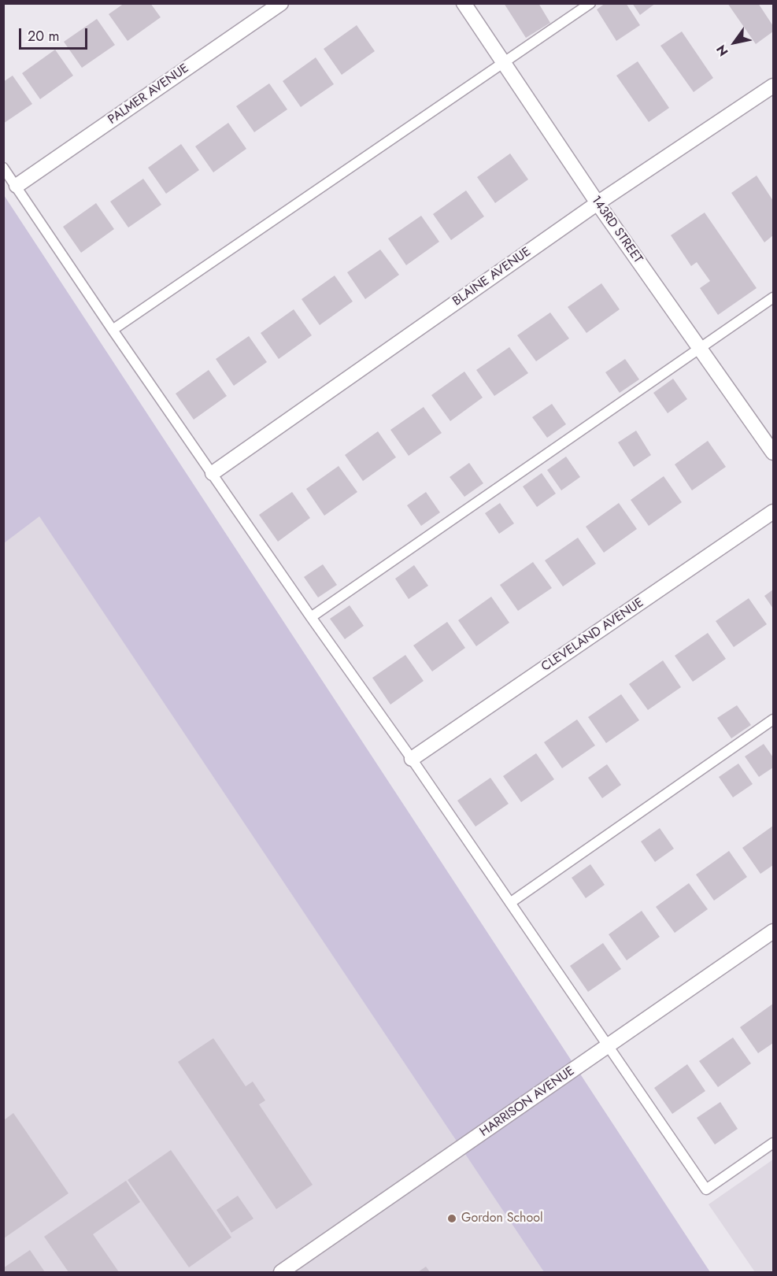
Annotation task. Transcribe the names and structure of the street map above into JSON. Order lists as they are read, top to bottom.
{
  "streets": {
    "street": [
      "PALMER AVENUE",
      "143RD STREET",
      "BLAINE AVENUE",
      "CLEVELAND AVENUE",
      "HARRISON AVENUE"
    ]
  },
  "crossings": [
    ["143RD STREET", "BLAINE AVENUE"]
  ],
  "places": ["Gordon School"],
  "scale_bar": "20 m",
  "north": "bottom left"
}
